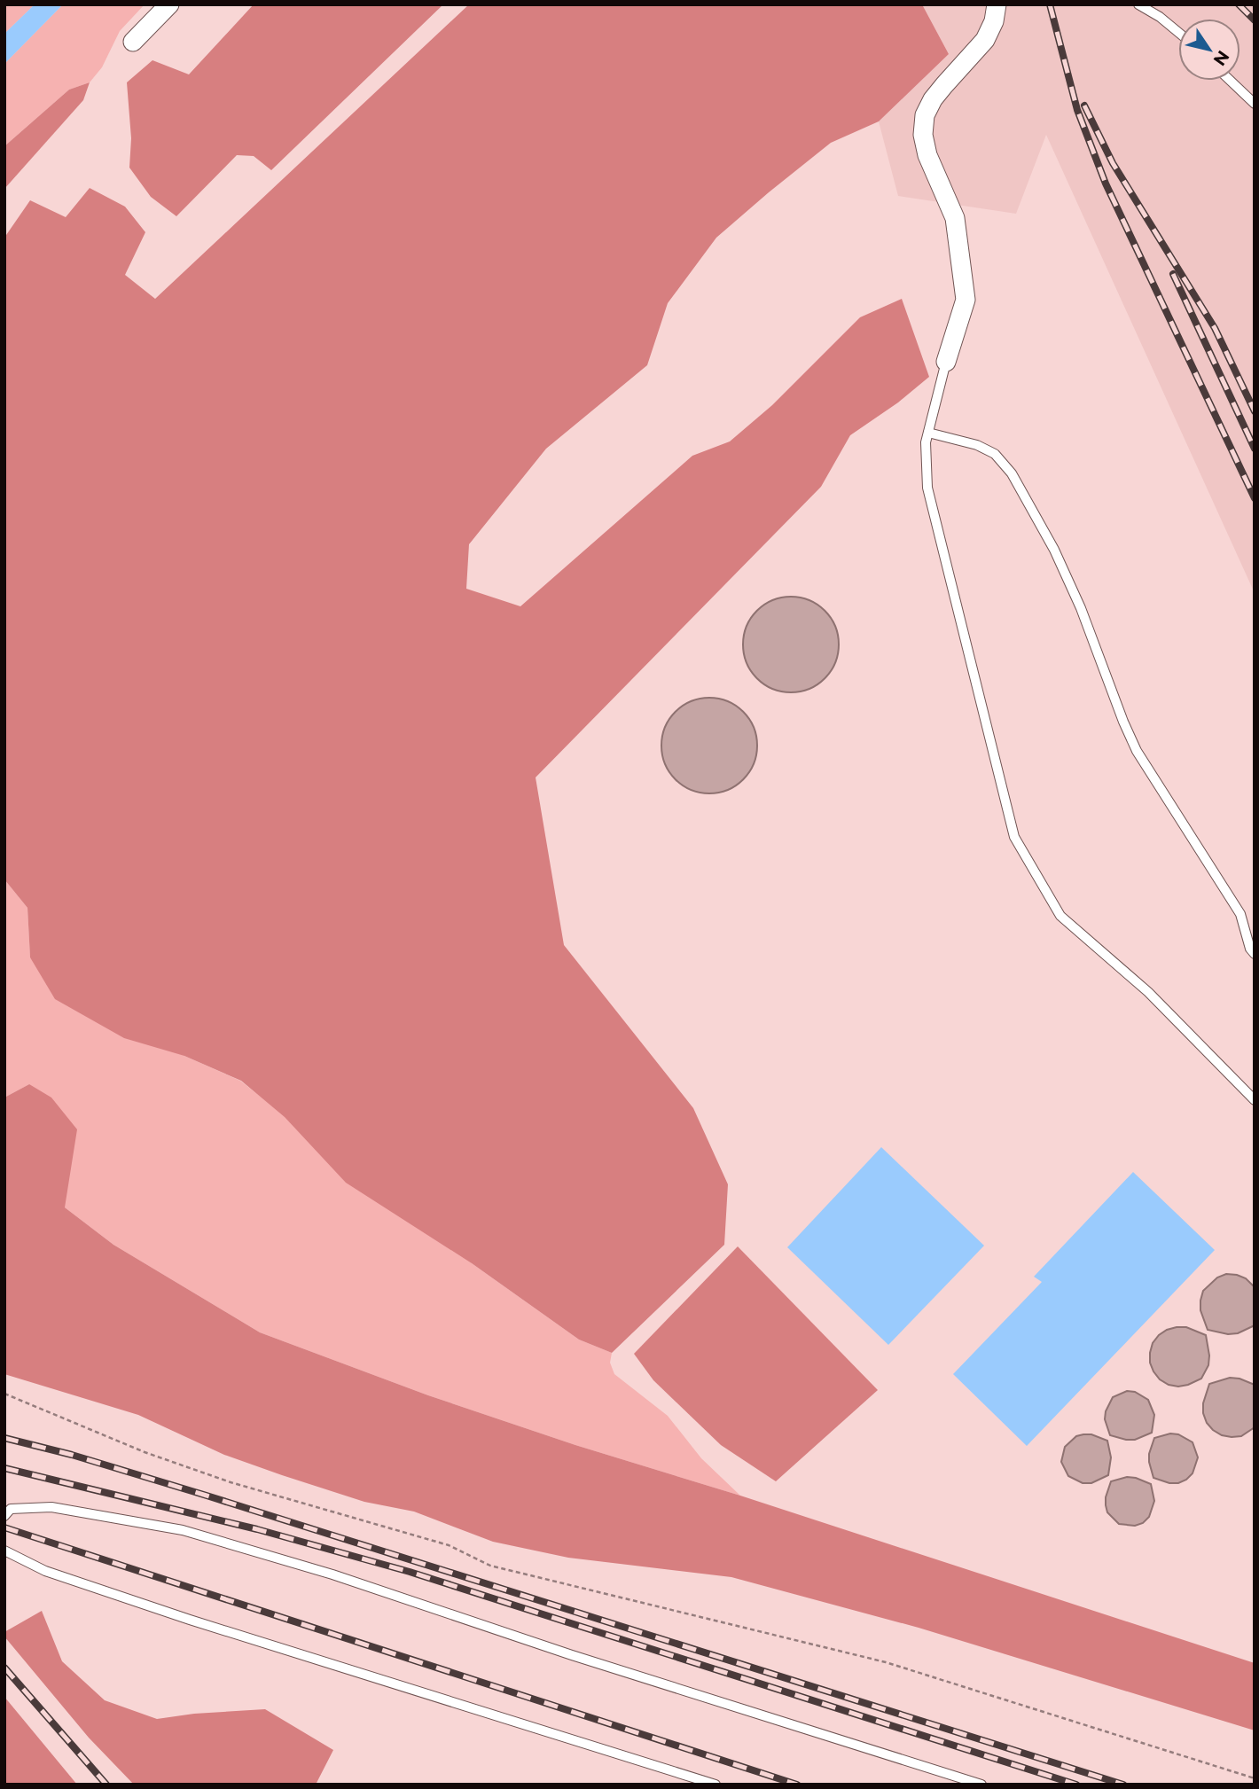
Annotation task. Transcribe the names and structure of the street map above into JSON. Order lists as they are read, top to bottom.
{
  "north": "bottom right"
}
